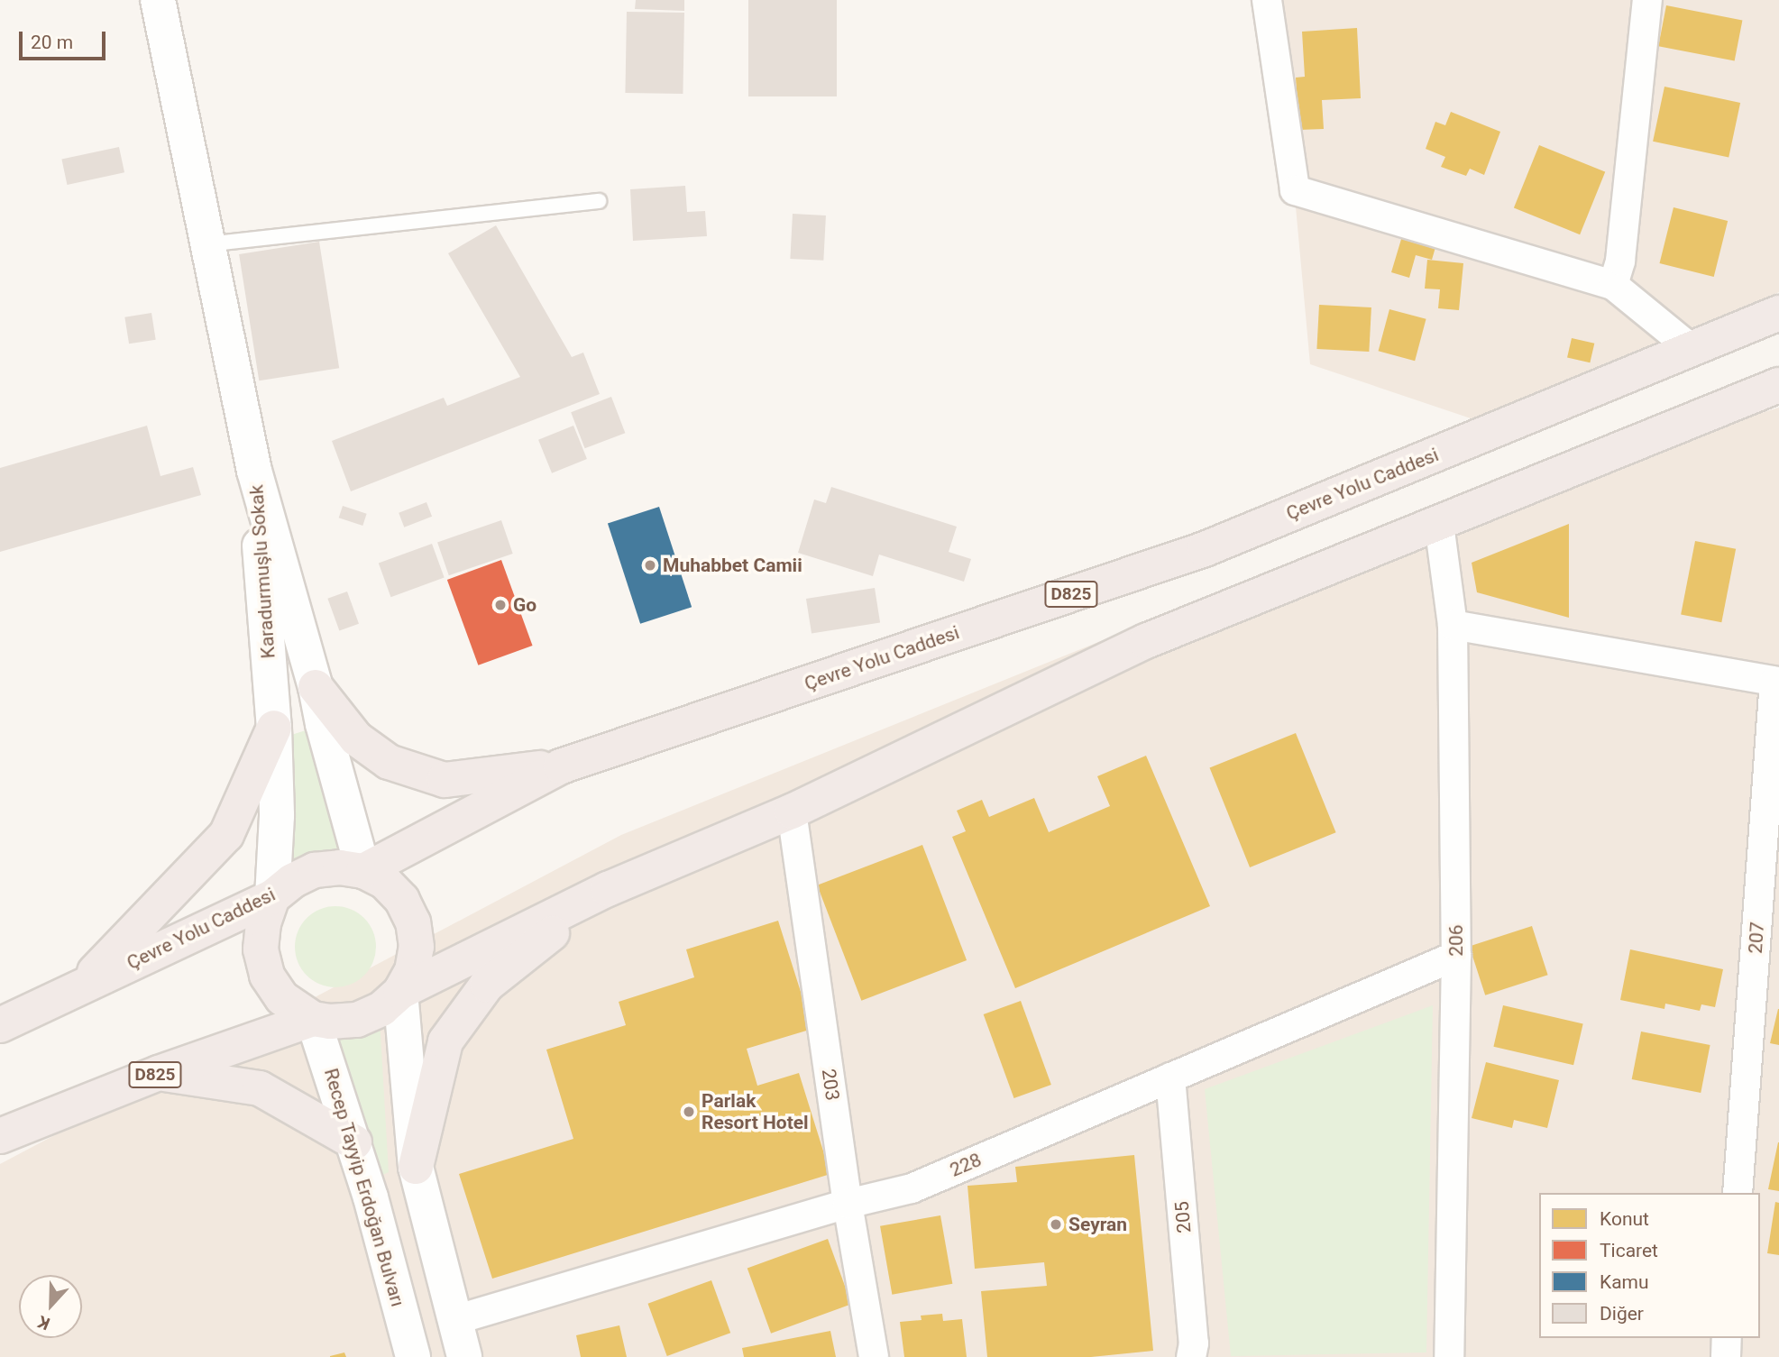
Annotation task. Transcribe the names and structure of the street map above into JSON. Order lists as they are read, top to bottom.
{
  "streets": {
    "highway": ["Çevre Yolu Caddesi", "D825"],
    "main road": ["Karadurmuşlu Sokak", "Recep Tayyip Erdoğan Bulvarı"],
    "street": [
      "207",
      "206",
      "203",
      "228",
      "205"
    ]
  },
  "crossings": [
    ["Çevre Yolu Caddesi", "Karadurmuşlu Sokak"],
    ["Çevre Yolu Caddesi", "D825"],
    ["Çevre Yolu Caddesi", "Recep Tayyip Erdoğan Bulvarı"],
    ["Karadurmuşlu Sokak", "D825"],
    ["Karadurmuşlu Sokak", "Recep Tayyip Erdoğan Bulvarı"],
    ["D825", "Recep Tayyip Erdoğan Bulvarı"],
    ["206", "228"],
    ["203", "228"],
    ["228", "205"]
  ],
  "places": [
    "Muhabbet Camii",
    "Go",
    "Parlak Resort Hotel",
    "Seyran"
  ],
  "legend": [
    "Konut",
    "Ticaret",
    "Kamu",
    "Diğer"
  ],
  "scale_bar": "20 m",
  "north": "bottom"
}
